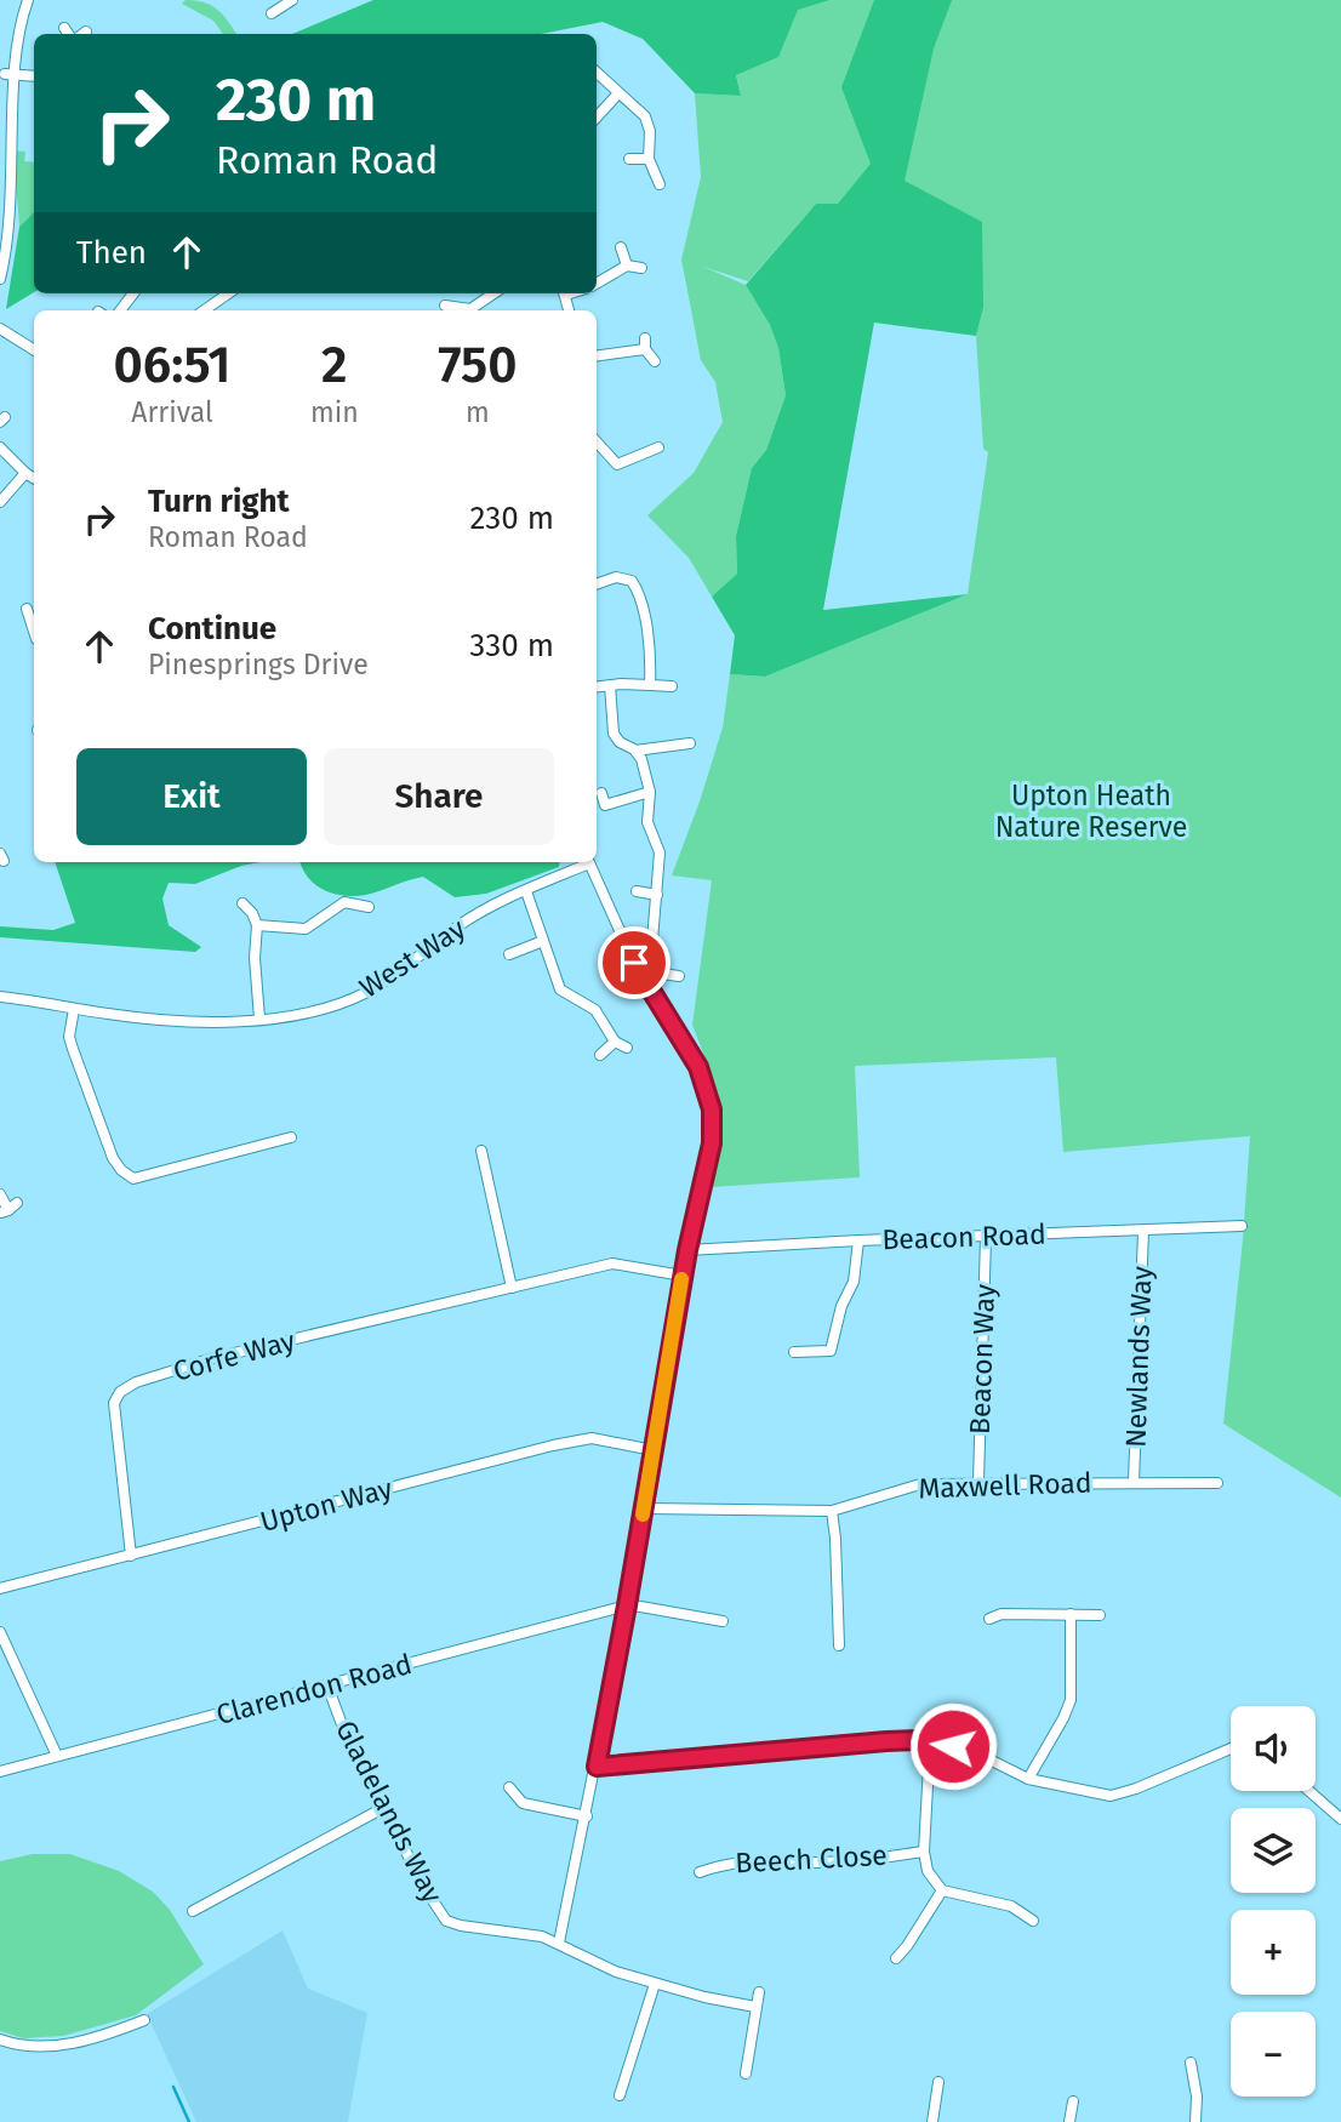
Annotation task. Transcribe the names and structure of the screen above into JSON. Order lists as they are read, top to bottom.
{
  "streets": {
    "street": [
      "West Way",
      "Beacon Road",
      "Corfe Way",
      "Newlands Way",
      "Beacon Way",
      "Maxwell Road",
      "Upton Way",
      "Clarendon Road",
      "Gladelands Way",
      "Beech Close"
    ]
  },
  "crossings": [
    ["Beacon Road", "Newlands Way"],
    ["Beacon Road", "Beacon Way"],
    ["Corfe Way", "Upton Way"],
    ["Newlands Way", "Maxwell Road"],
    ["Beacon Way", "Maxwell Road"],
    ["Clarendon Road", "Gladelands Way"]
  ],
  "parks": ["Upton Heath Nature Reserve"],
  "page": {
    "turn": ["230 m", "Roman Road"],
    "then": "Then",
    "eta": [
      "06:51",
      "Arrival",
      "2",
      "min",
      "750",
      "m"
    ],
    "list": [
      {
        "name": "Turn right",
        "note": "Roman Road",
        "value": "230 m"
      },
      {
        "name": "Continue",
        "note": "Pinesprings Drive",
        "value": "330 m"
      }
    ],
    "buttons": ["Exit", "Share"],
    "map_buttons": ["+", "−"]
  }
}
